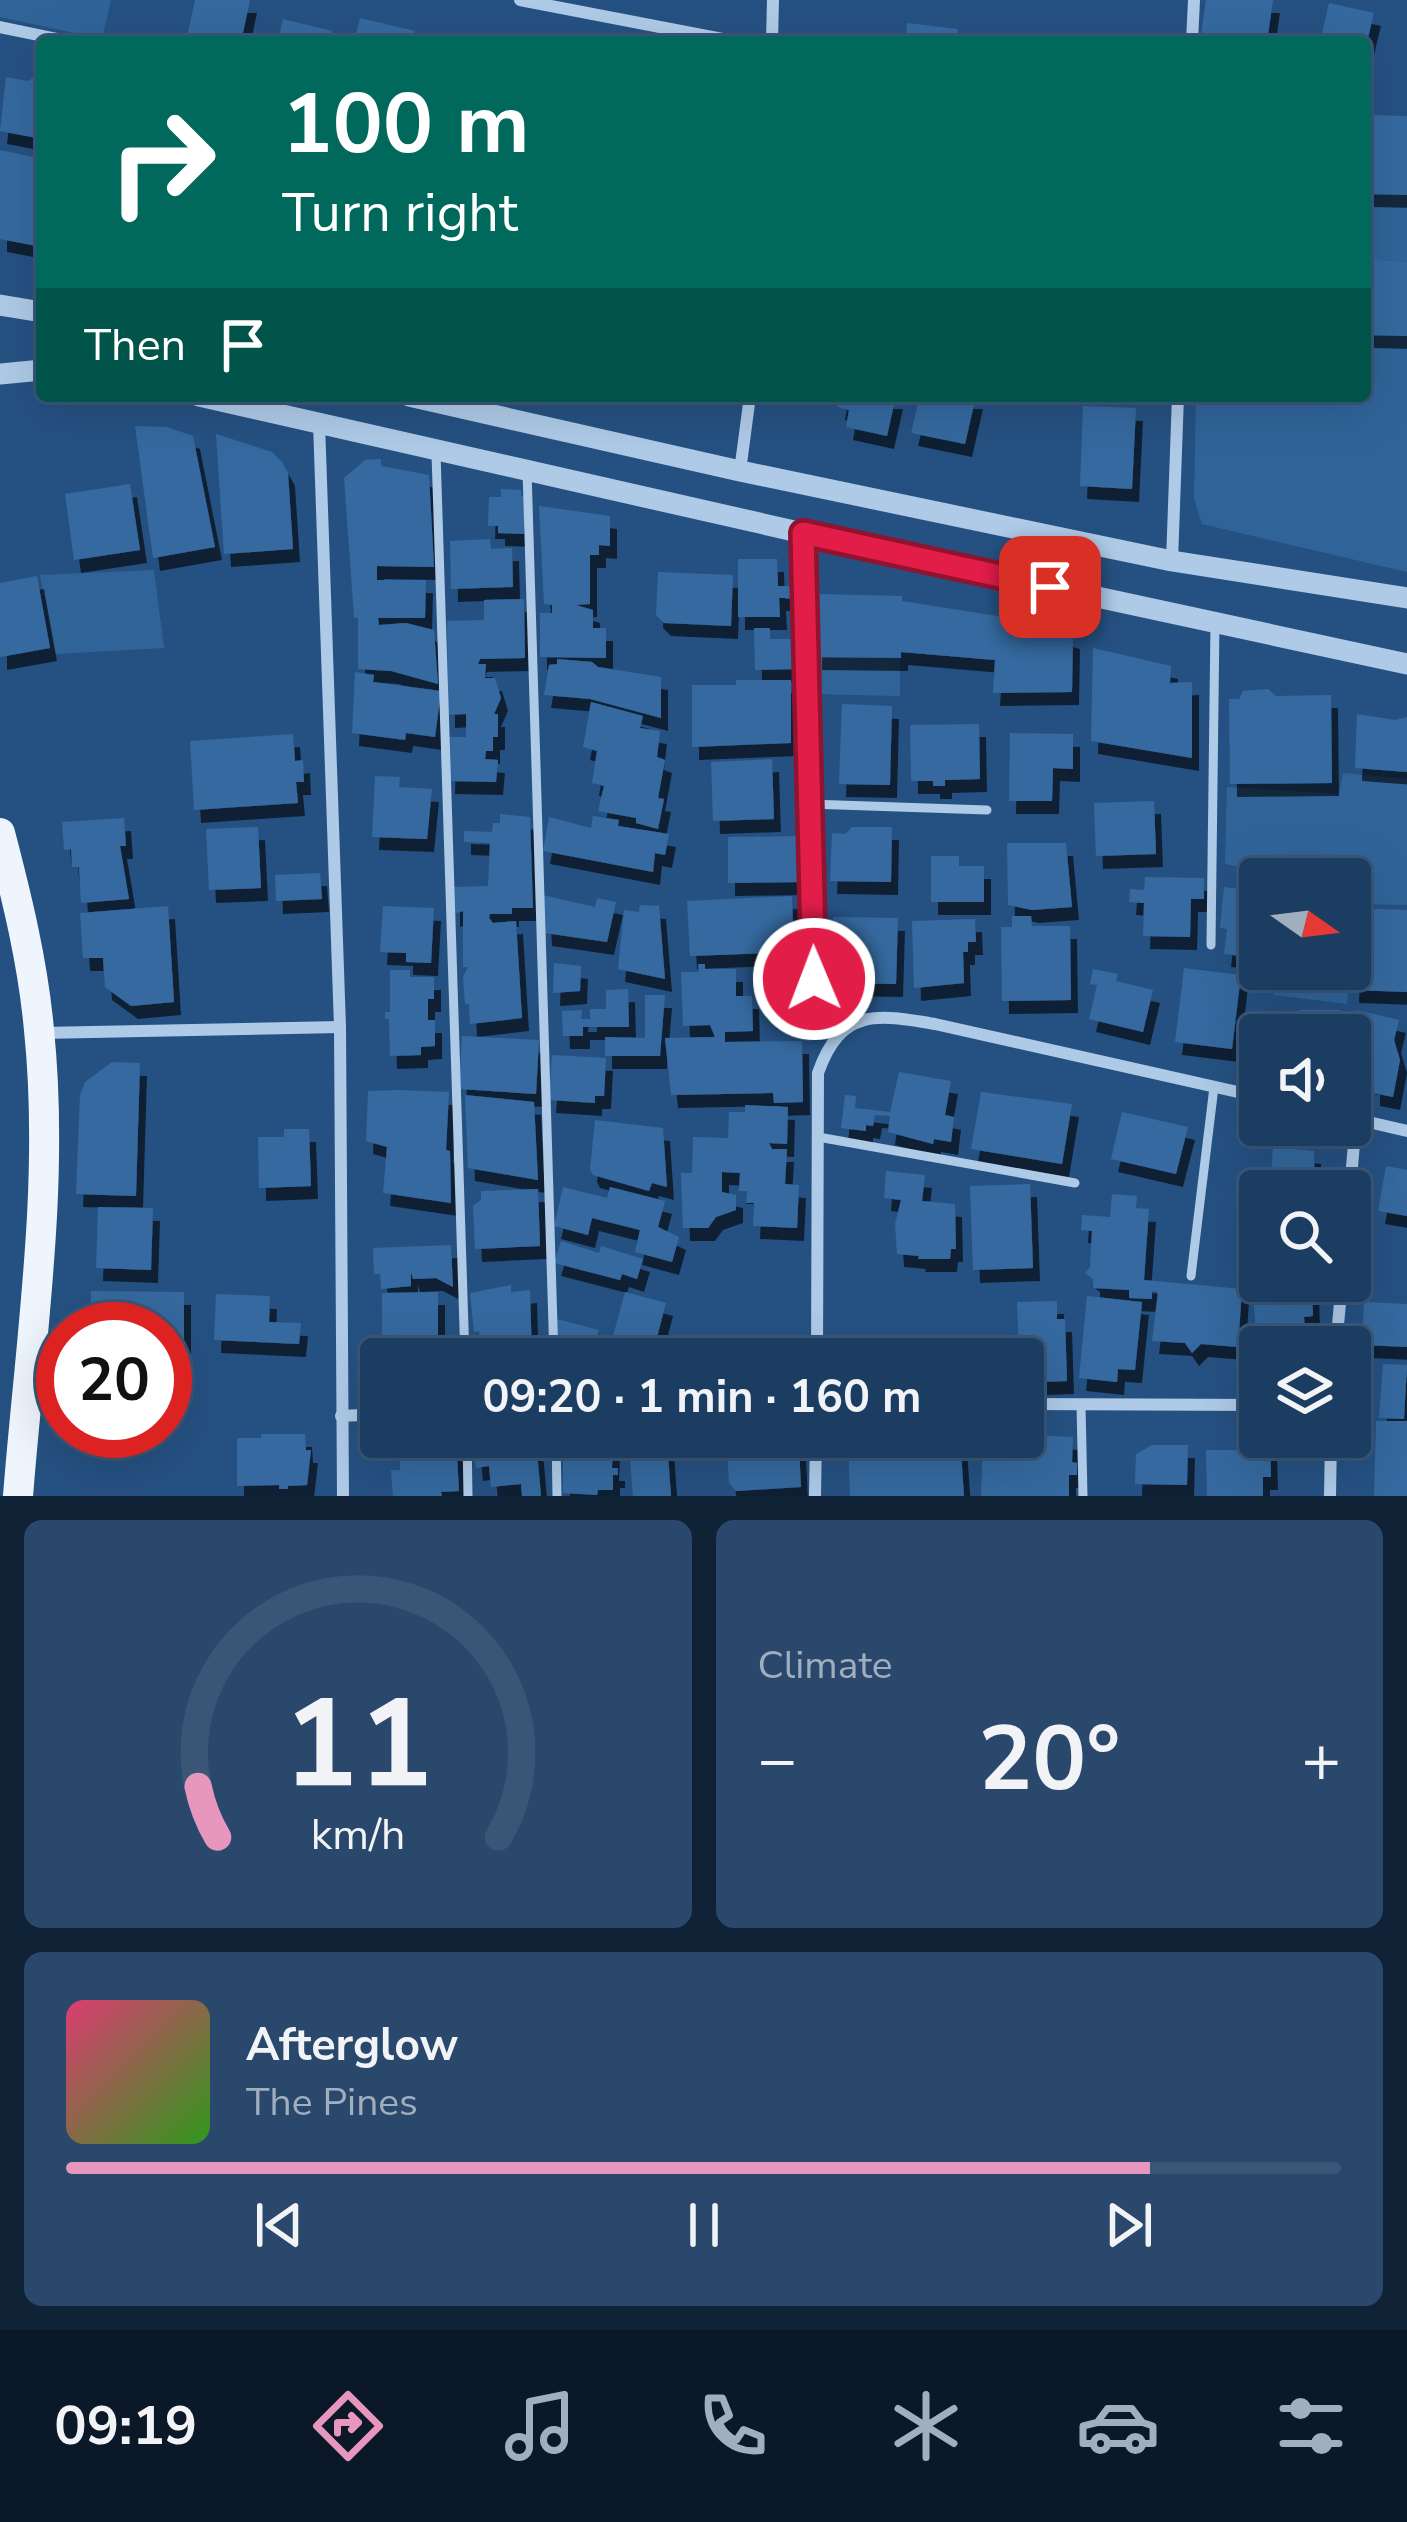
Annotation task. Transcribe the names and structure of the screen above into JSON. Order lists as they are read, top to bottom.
{
  "north": "right",
  "page": {
    "turn": ["100 m", "Turn right"],
    "then": "Then",
    "limit": "20",
    "trip": "09:20 · 1 min · 160 m",
    "tile": "Climate",
    "heat": ["−", "20°", "+"],
    "song": ["Afterglow", "The Pines"],
    "tabs": "09:19",
    "gauge": ["11", "km/h"]
  }
}
